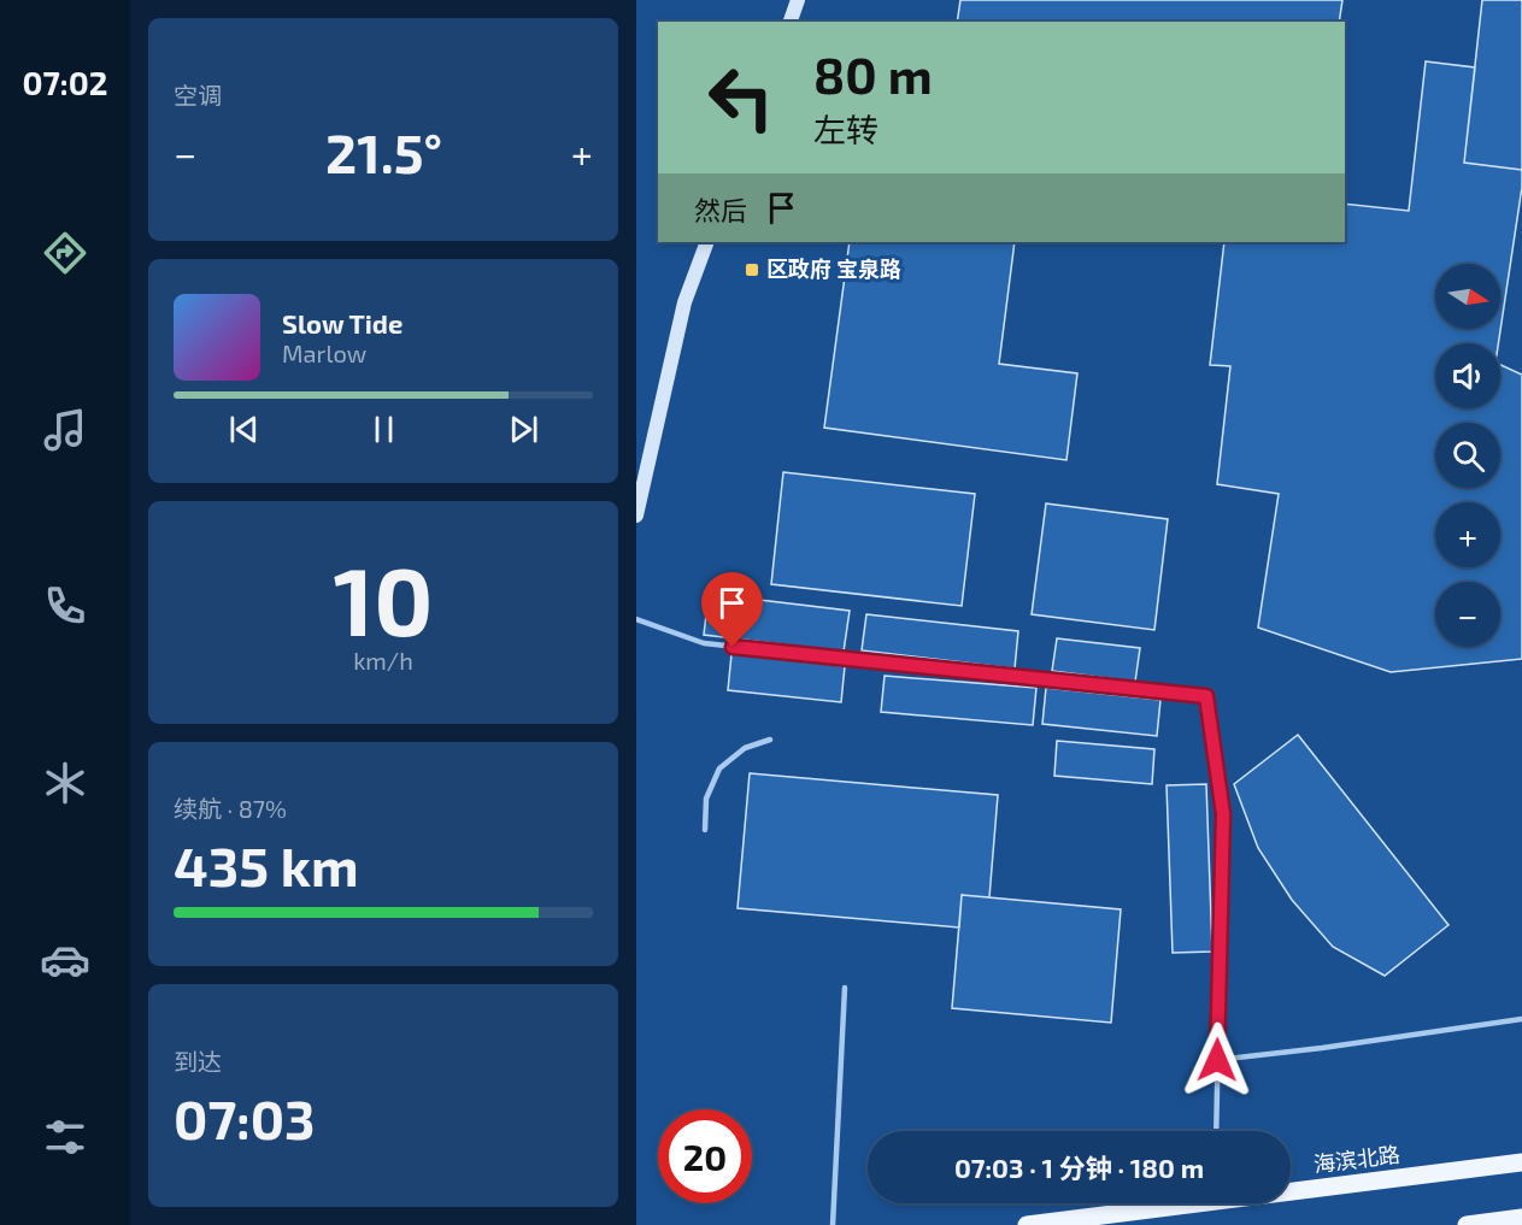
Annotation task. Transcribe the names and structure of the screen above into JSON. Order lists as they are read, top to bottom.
{
  "streets": {
    "main road": ["海滨北路"]
  },
  "places": {
    "transit": ["区政府 宝泉路"]
  },
  "north": "right",
  "page": {
    "tabs": "07:02",
    "tile": [
      "空调",
      ["10", "km/h"],
      ["续航 · 87%", "435 km"],
      ["到达", "07:03"]
    ],
    "turn": ["80 m", "左转"],
    "heat": ["−", "21.5°", "+"],
    "then": "然后",
    "map_buttons": ["+", "−"],
    "song": ["Slow Tide", "Marlow"],
    "limit": "20",
    "trip": "07:03 · 1 分钟 · 180 m"
  }
}
